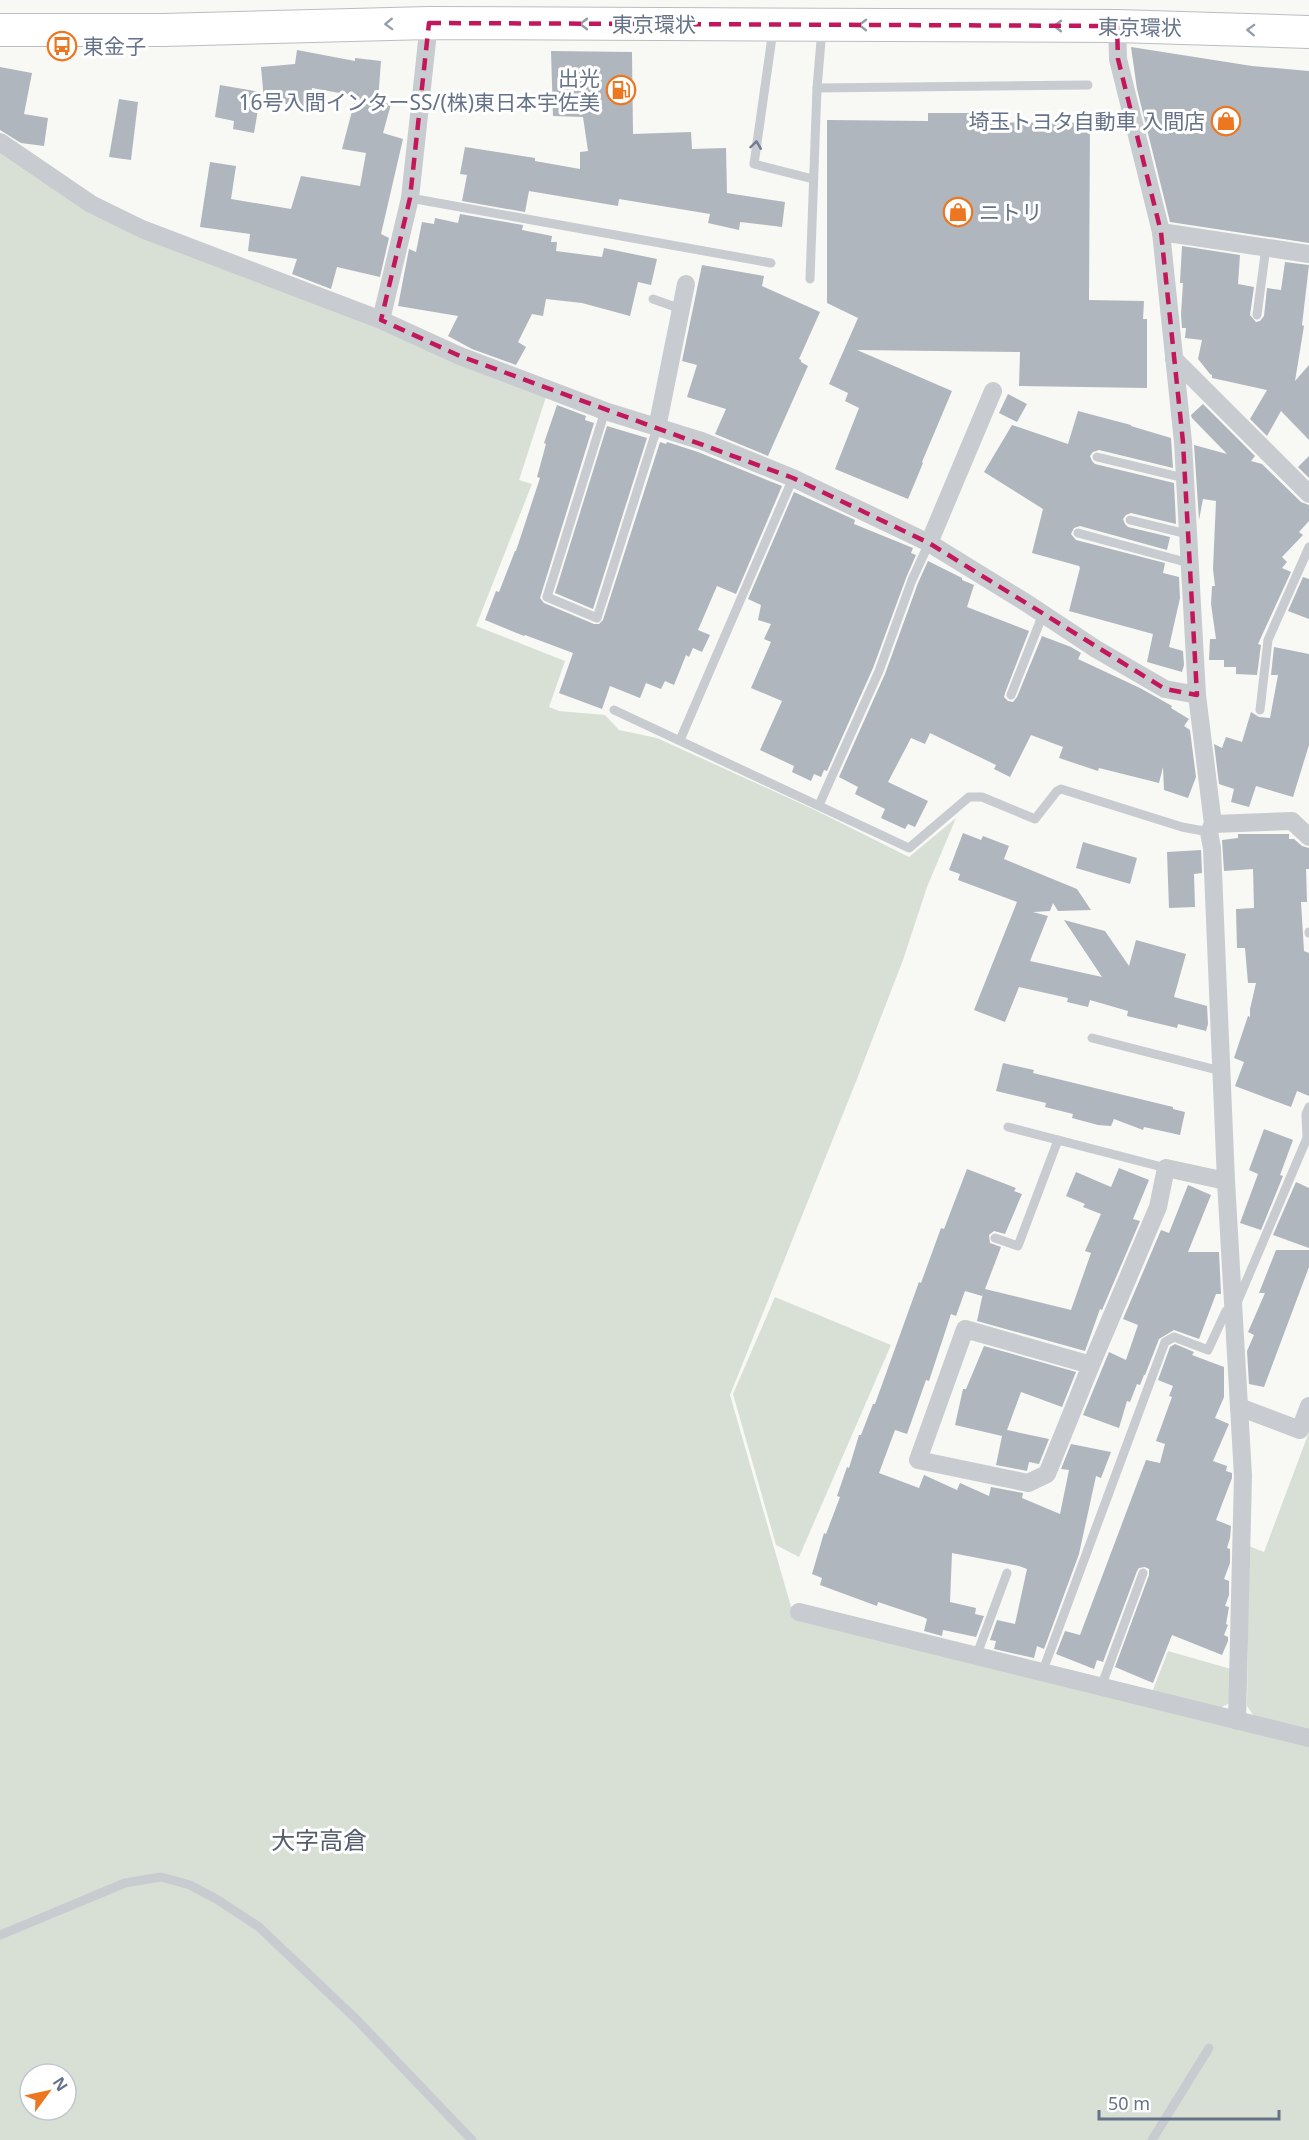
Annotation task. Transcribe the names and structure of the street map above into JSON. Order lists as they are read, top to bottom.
{
  "streets": {
    "highway": ["東京環状"]
  },
  "one_way": ["東京環状"],
  "districts": ["大字高倉"],
  "places": {
    "bus stop": ["東金子"],
    "fuel station": ["出光 16号入間インターSS/(株)東日本宇佐美"],
    "shop": ["埼玉トヨタ自動車 入間店", "ニトリ"]
  },
  "scale_bar": "50 m",
  "north": "top right"
}
